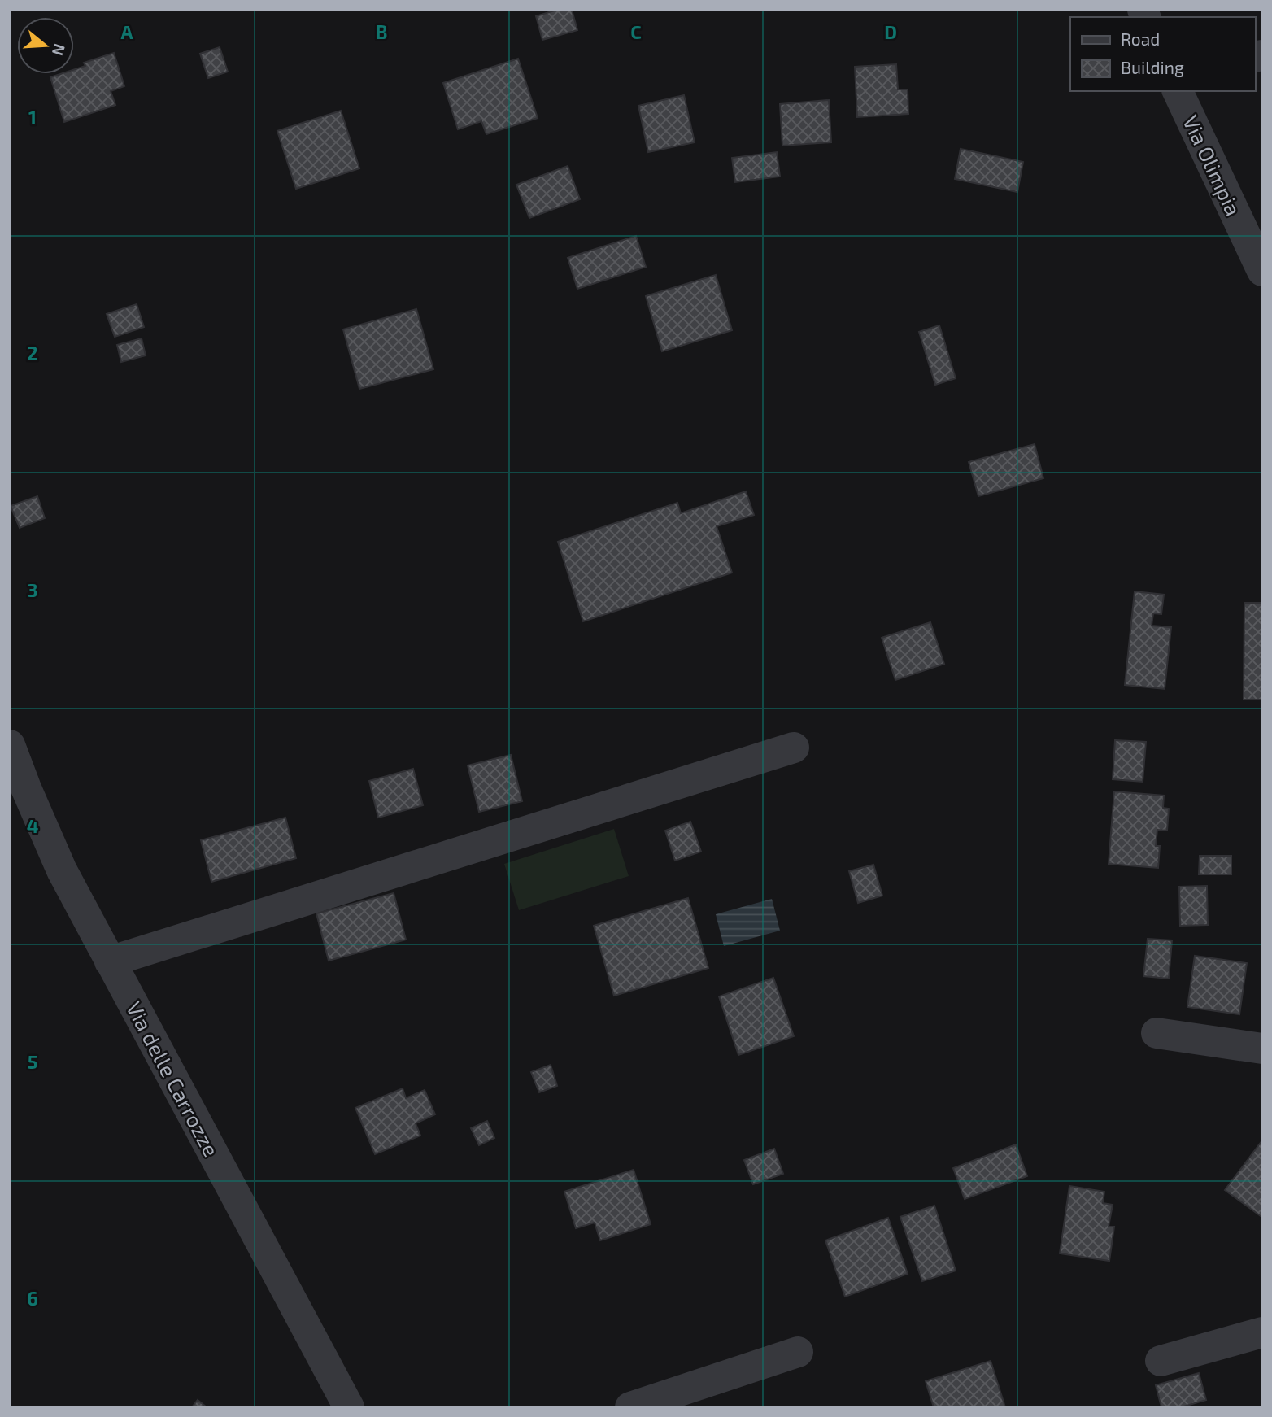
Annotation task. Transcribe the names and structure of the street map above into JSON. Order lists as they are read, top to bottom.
{
  "streets": {
    "street": ["Via Olimpia", "Via delle Carrozze"]
  },
  "legend": ["Road", "Building"],
  "north": "right",
  "grid": {
    "columns": [
      "A",
      "B",
      "C",
      "D"
    ],
    "rows": [
      "1",
      "2",
      "3",
      "4",
      "5",
      "6"
    ]
  }
}
